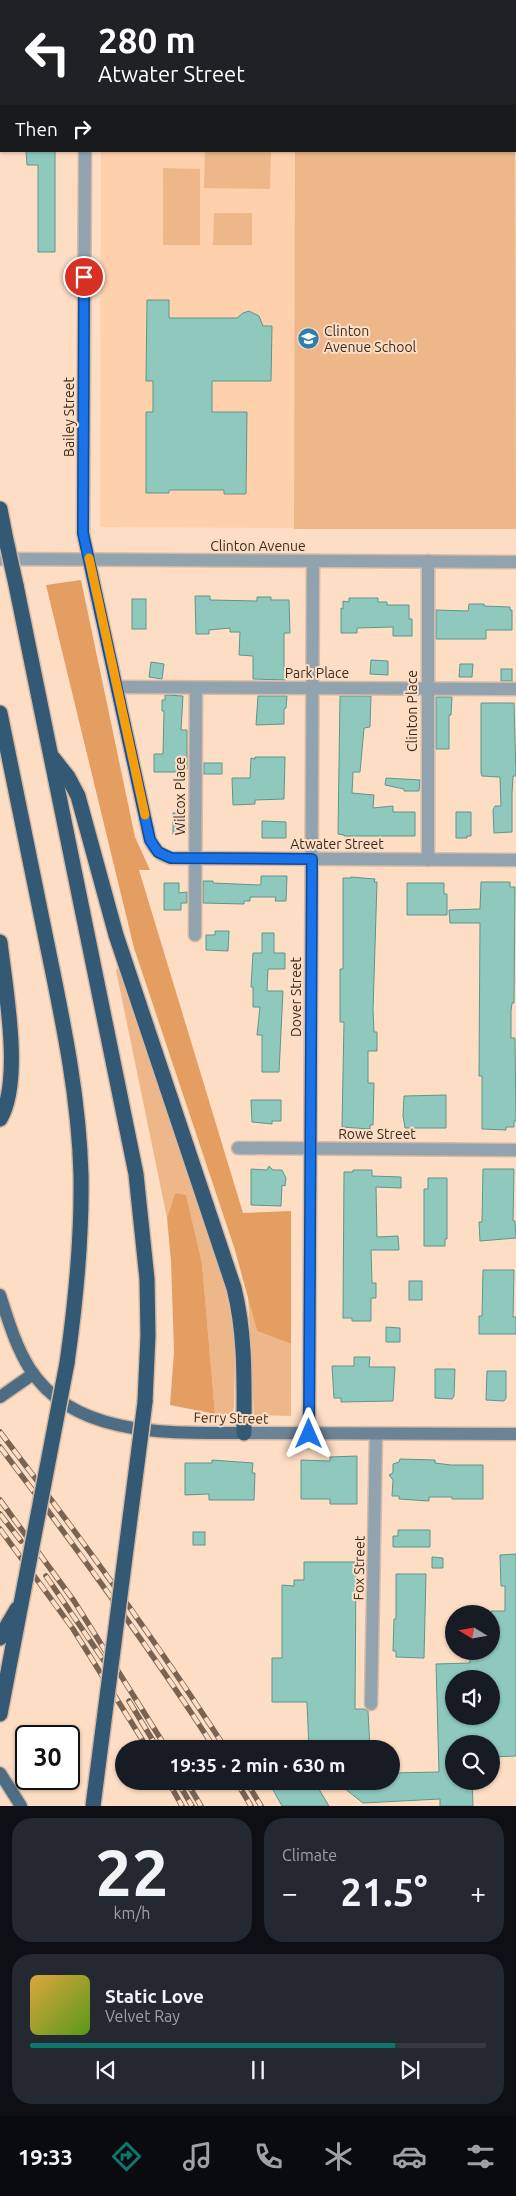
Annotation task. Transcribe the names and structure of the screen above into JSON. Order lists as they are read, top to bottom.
{
  "streets": {
    "main road": ["Ferry Street"],
    "street": [
      "Bailey Street",
      "Clinton Avenue",
      "Park Place",
      "Clinton Place",
      "Wilcox Place",
      "Atwater Street",
      "Dover Street",
      "Rowe Street",
      "Fox Street"
    ]
  },
  "crossings": [
    ["Bailey Street", "Clinton Avenue"],
    ["Bailey Street", "Park Place"],
    ["Bailey Street", "Atwater Street"],
    ["Clinton Avenue", "Clinton Place"],
    ["Clinton Avenue", "Dover Street"],
    ["Park Place", "Clinton Place"],
    ["Park Place", "Wilcox Place"],
    ["Park Place", "Dover Street"],
    ["Clinton Place", "Atwater Street"],
    ["Wilcox Place", "Atwater Street"],
    ["Atwater Street", "Dover Street"],
    ["Dover Street", "Rowe Street"],
    ["Dover Street", "Ferry Street"],
    ["Ferry Street", "Fox Street"]
  ],
  "places": {
    "school or university": ["Clinton Avenue School"]
  },
  "north": "left",
  "page": {
    "turn": ["280 m", "Atwater Street"],
    "then": "Then",
    "limit": "30",
    "trip": "19:35 · 2 min · 630 m",
    "tile": [
      ["22", "km/h"],
      "Climate"
    ],
    "heat": ["−", "21.5°", "+"],
    "song": ["Static Love", "Velvet Ray"],
    "tabs": "19:33"
  }
}
